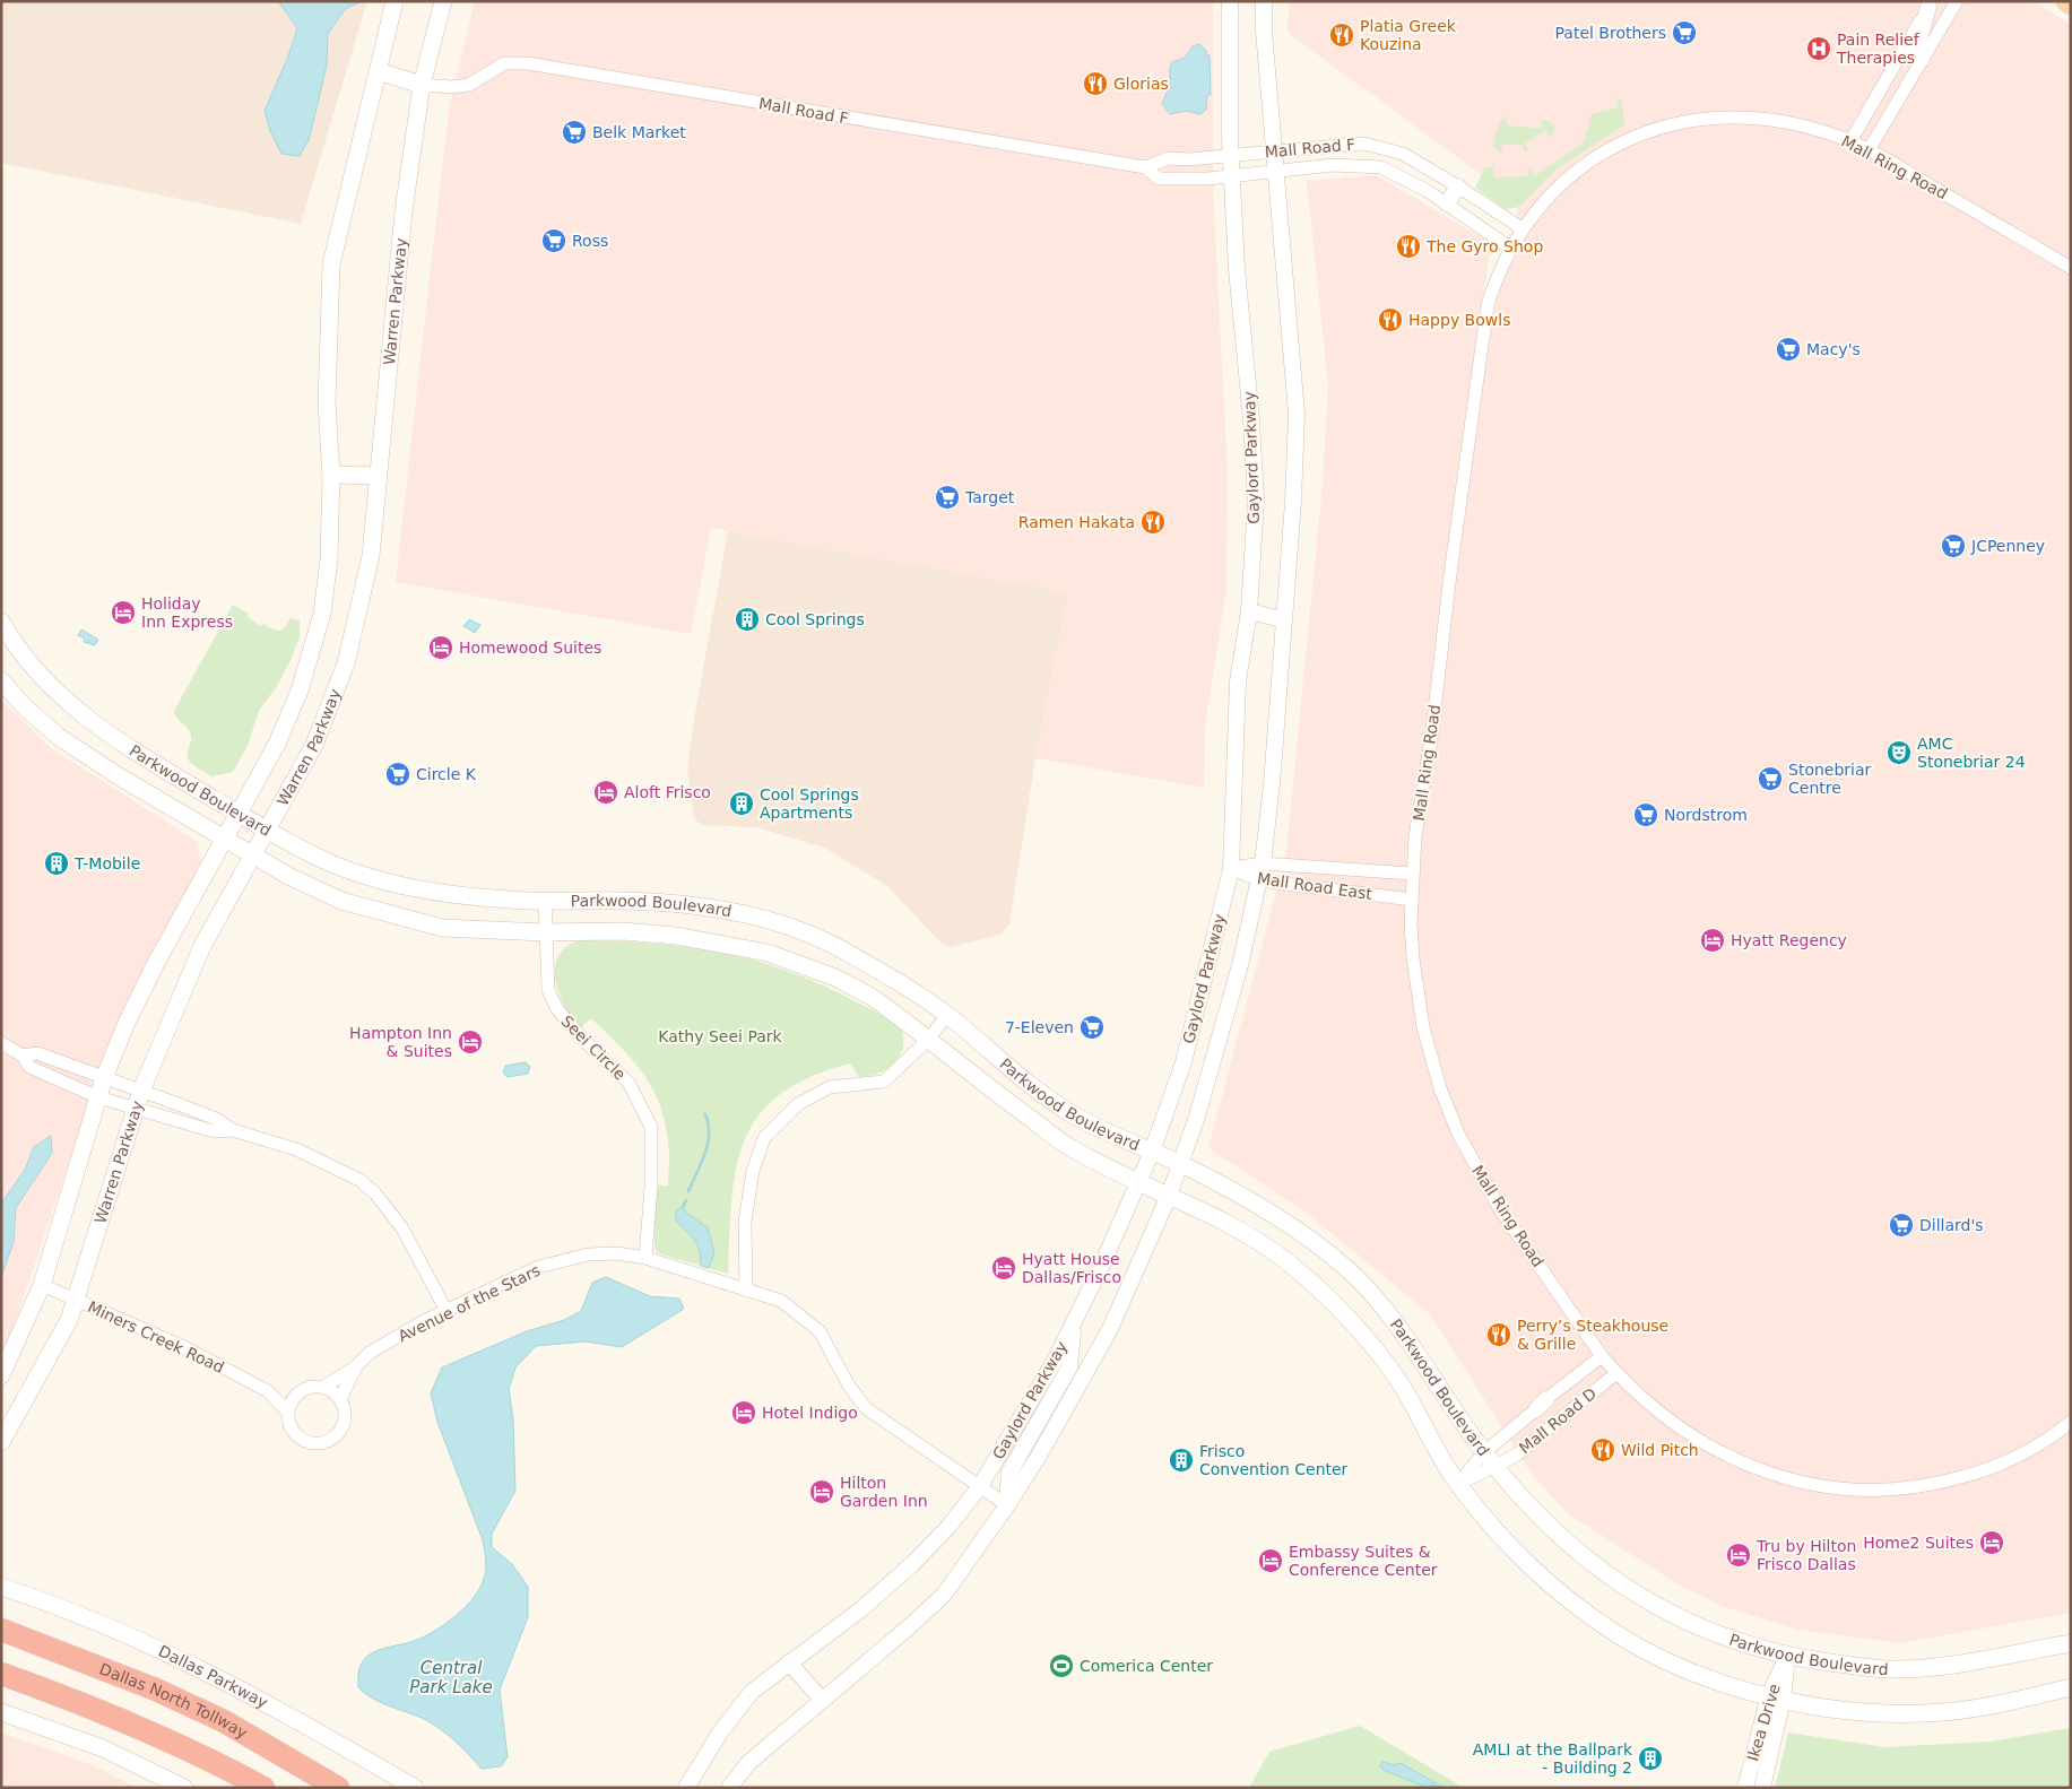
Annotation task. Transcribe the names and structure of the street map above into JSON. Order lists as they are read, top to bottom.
{
  "streets": {
    "highway": ["Dallas North Tollway"],
    "main road": ["Warren Parkway", "Parkwood Boulevard", "Dallas Parkway"],
    "street": [
      "Mall Road F",
      "Mall Ring Road",
      "Gaylord Parkway",
      "Mall Road East",
      "Seei Circle",
      "Avenue of the Stars",
      "Miners Creek Road",
      "Mall Road D",
      "Ikea Drive"
    ]
  },
  "crossings": [
    ["Mall Road F", "Mall Ring Road"],
    ["Mall Road F", "Warren Parkway"],
    ["Mall Road F", "Gaylord Parkway"],
    ["Mall Ring Road", "Mall Road East"],
    ["Mall Ring Road", "Mall Road D"],
    ["Warren Parkway", "Parkwood Boulevard"],
    ["Warren Parkway", "Miners Creek Road"],
    ["Gaylord Parkway", "Parkwood Boulevard"],
    ["Gaylord Parkway", "Mall Road East"],
    ["Gaylord Parkway", "Avenue of the Stars"],
    ["Parkwood Boulevard", "Seei Circle"],
    ["Parkwood Boulevard", "Mall Road D"],
    ["Parkwood Boulevard", "Ikea Drive"],
    ["Seei Circle", "Avenue of the Stars"],
    ["Avenue of the Stars", "Miners Creek Road"]
  ],
  "water": ["Central Park Lake"],
  "parks": ["Kathy Seei Park"],
  "places": {
    "supermarket": [
      "Patel Brothers",
      "Belk Market",
      "Ross",
      "Macy's",
      "Target",
      "JCPenney",
      "Circle K",
      "Stonebriar Centre",
      "Nordstrom",
      "7-Eleven",
      "Dillard's"
    ],
    "restaurant": [
      "Platia Greek Kouzina",
      "Glorias",
      "The Gyro Shop",
      "Happy Bowls",
      "Ramen Hakata",
      "Perry’s Steakhouse & Grille",
      "Wild Pitch"
    ],
    "hospital": ["Pain Relief Therapies"],
    "hotel": [
      "Holiday Inn Express",
      "Homewood Suites",
      "Aloft Frisco",
      "Hyatt Regency",
      "Hampton Inn & Suites",
      "Hyatt House Dallas/Frisco",
      "Hotel Indigo",
      "Hilton Garden Inn",
      "Home2 Suites",
      "Tru by Hilton Frisco Dallas",
      "Embassy Suites & Conference Center"
    ],
    "building": [
      "Cool Springs",
      "Cool Springs Apartments",
      "T-Mobile",
      "Frisco Convention Center",
      "AMLI at the Ballpark - Building 2"
    ],
    "theatre": ["AMC Stonebriar 24"],
    "sports": ["Comerica Center"]
  }
}
